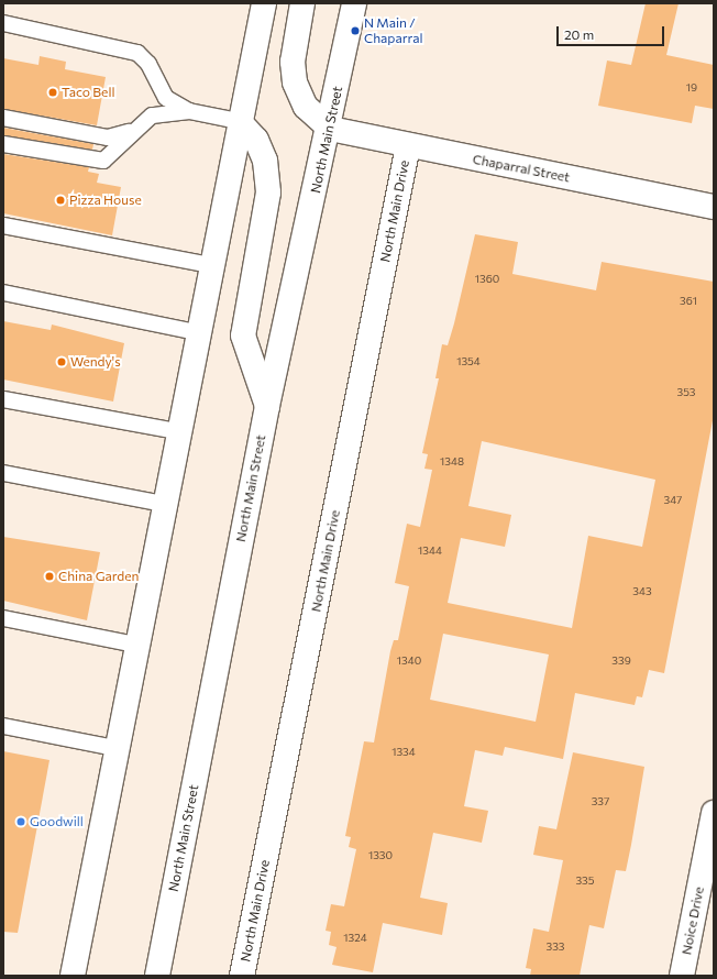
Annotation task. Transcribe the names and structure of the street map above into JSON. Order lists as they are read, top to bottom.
{
  "streets": {
    "main road": [
      "North Main Street",
      "Chaparral Street",
      "North Main Drive",
      "Noice Drive"
    ]
  },
  "crossings": [
    ["North Main Street", "Chaparral Street"],
    ["Chaparral Street", "North Main Drive"]
  ],
  "places": [
    "N Main / Chaparral",
    "Taco Bell",
    "Pizza House",
    "Wendy's",
    "China Garden",
    "Goodwill"
  ],
  "house_numbers": [
    "19",
    "1360",
    "361",
    "1354",
    "353",
    "1348",
    "347",
    "1344",
    "343",
    "1340",
    "339",
    "1334",
    "337",
    "1330",
    "335",
    "1324",
    "333"
  ],
  "scale_bar": "20 m"
}
